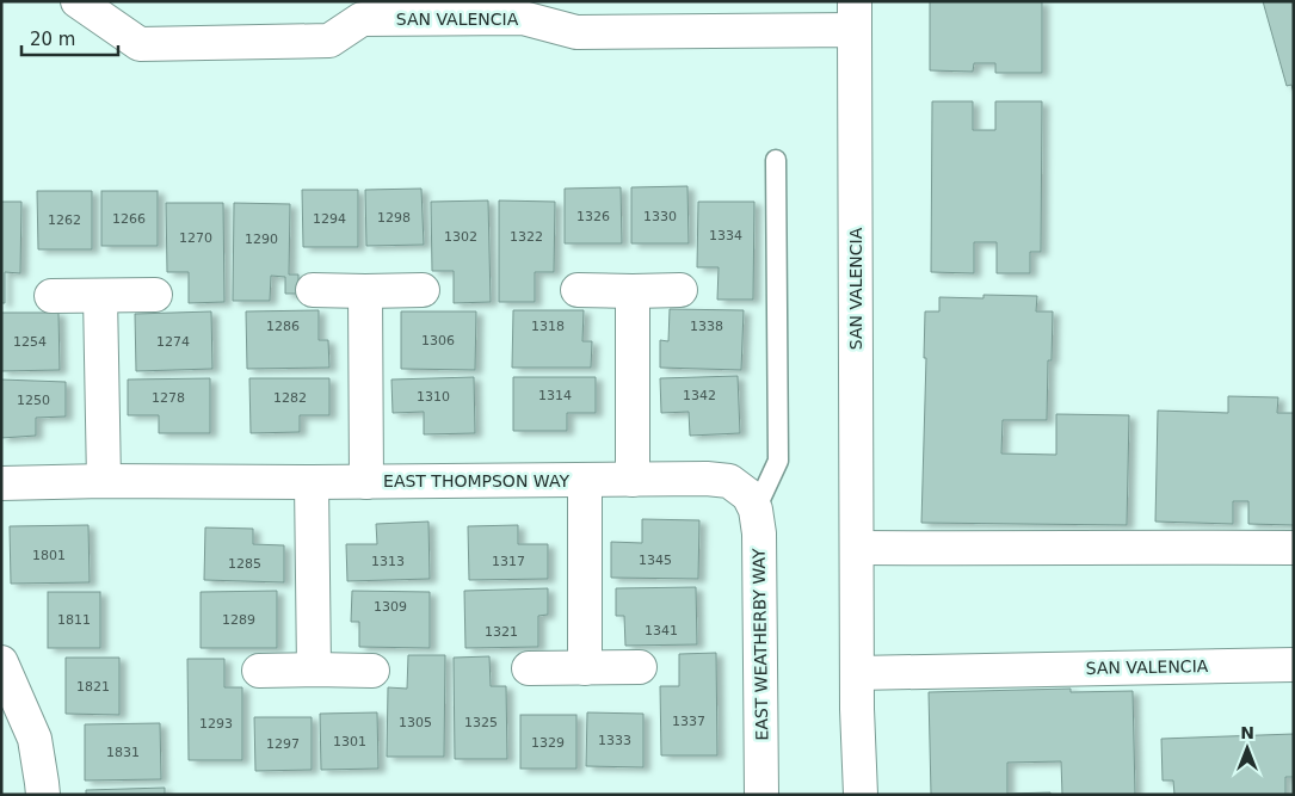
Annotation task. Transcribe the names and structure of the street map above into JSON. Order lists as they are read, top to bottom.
{
  "streets": {
    "street": ["SAN VALENCIA", "EAST THOMPSON WAY", "EAST WEATHERBY WAY"]
  },
  "crossings": [
    ["EAST THOMPSON WAY", "EAST WEATHERBY WAY"]
  ],
  "house_numbers": [
    "1326",
    "1330",
    "1298",
    "1266",
    "1294",
    "1262",
    "1334",
    "1302",
    "1322",
    "1270",
    "1290",
    "1286",
    "1318",
    "1338",
    "1306",
    "1254",
    "1274",
    "1314",
    "1342",
    "1310",
    "1278",
    "1282",
    "1250",
    "1801",
    "1345",
    "1313",
    "1317",
    "1285",
    "1309",
    "1811",
    "1289",
    "1341",
    "1321",
    "1821",
    "1337",
    "1305",
    "1325",
    "1293",
    "1333",
    "1301",
    "1329",
    "1297",
    "1831"
  ],
  "scale_bar": "20 m",
  "north": "top"
}
